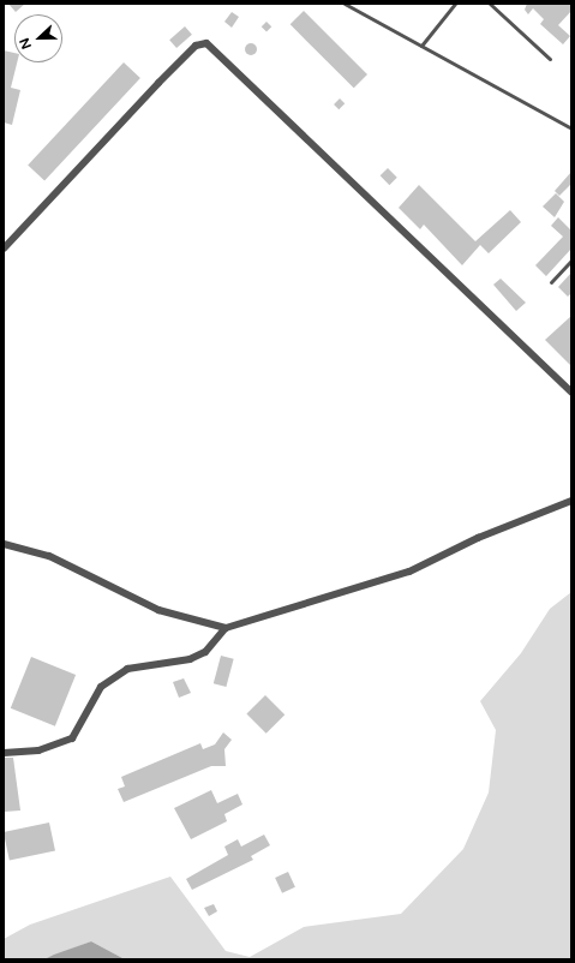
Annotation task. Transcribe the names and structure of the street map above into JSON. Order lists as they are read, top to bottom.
{
  "north": "left"
}
